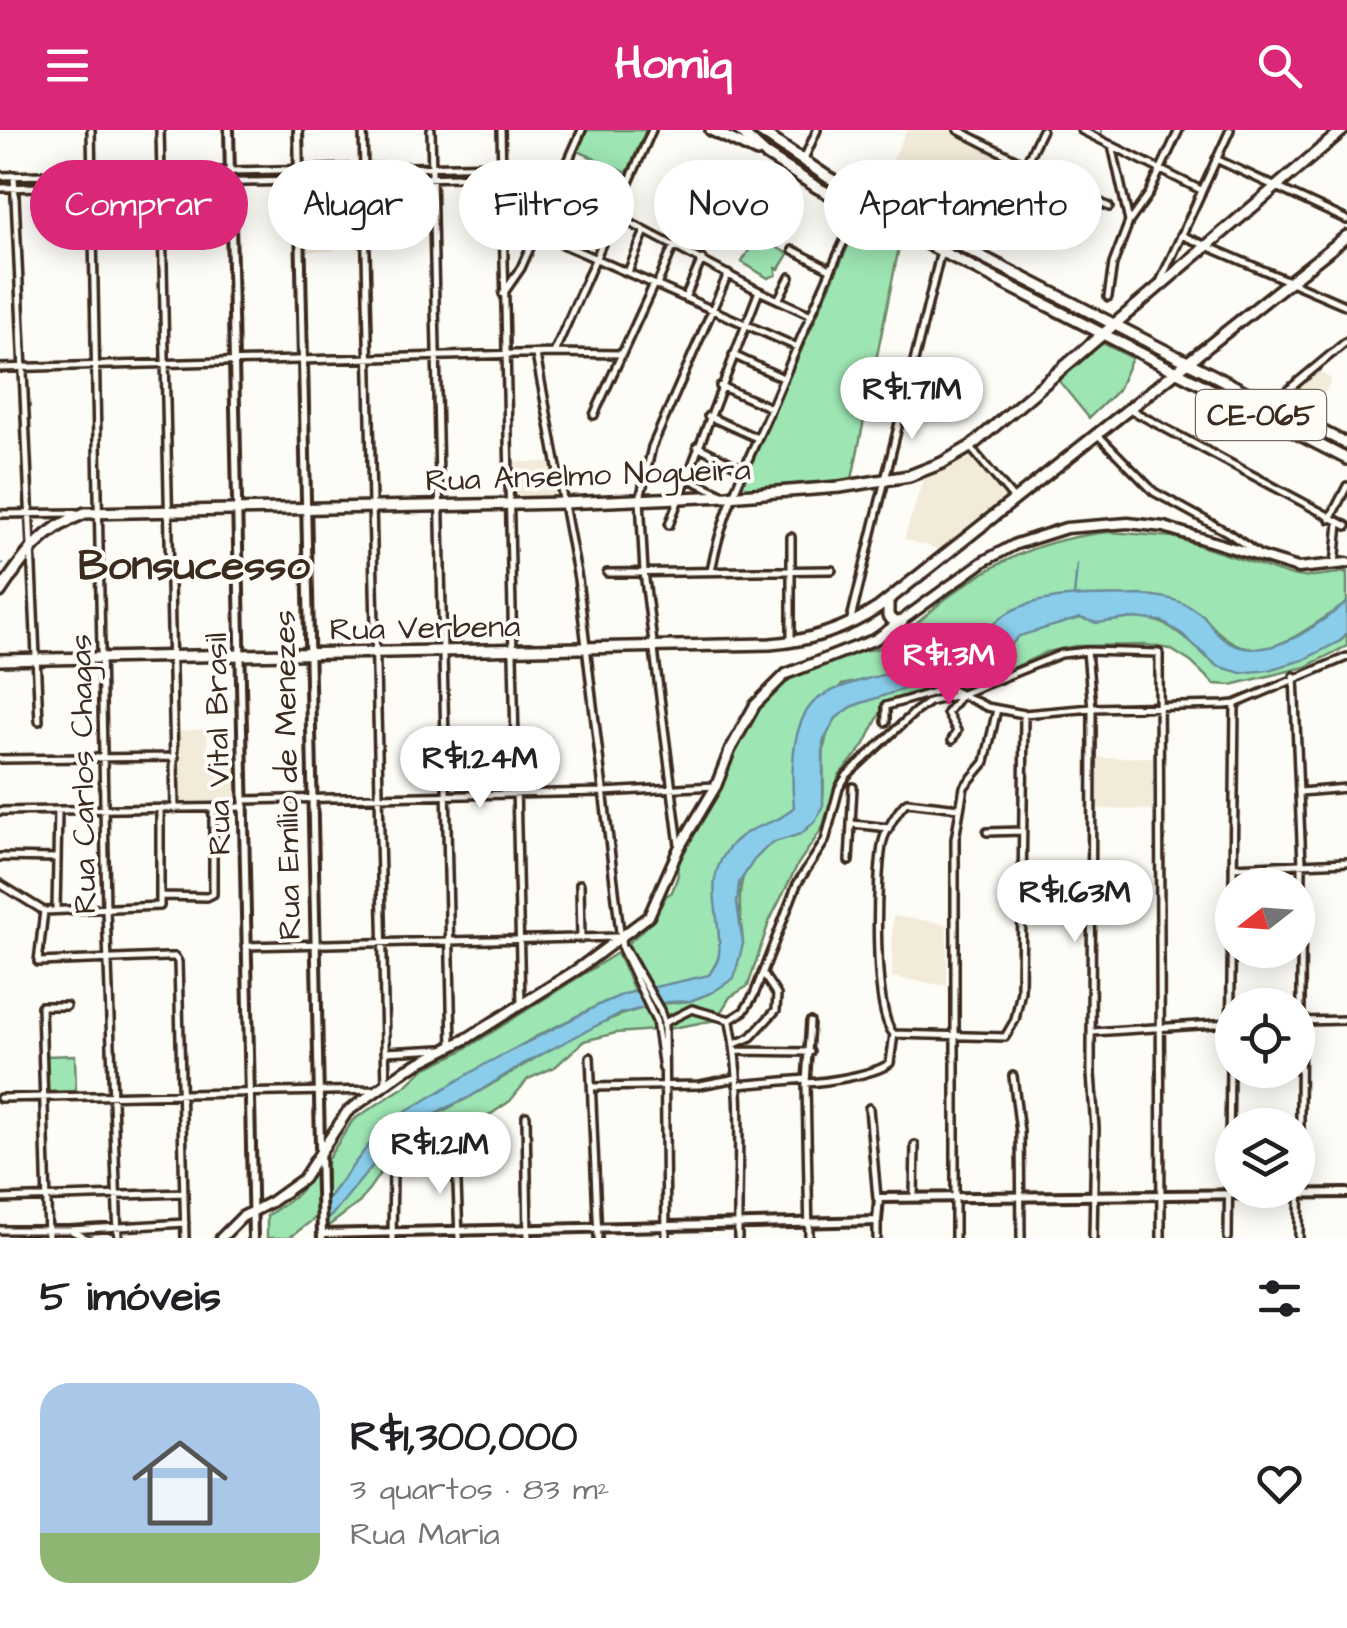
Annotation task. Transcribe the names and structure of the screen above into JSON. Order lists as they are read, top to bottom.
{
  "streets": {
    "main road": ["CE-065", "Rua Anselmo Nogueira", "Rua Verbena"],
    "street": ["Rua Vital Brasil", "Rua Carlos Chagas", "Rua Emílio de Menezes"]
  },
  "crossings": [
    ["CE-065", "Rua Verbena"],
    ["Rua Anselmo Nogueira", "Rua Vital Brasil"],
    ["Rua Anselmo Nogueira", "Rua Carlos Chagas"],
    ["Rua Anselmo Nogueira", "Rua Emílio de Menezes"],
    ["Rua Verbena", "Rua Vital Brasil"],
    ["Rua Verbena", "Rua Carlos Chagas"],
    ["Rua Verbena", "Rua Emílio de Menezes"]
  ],
  "districts": ["Bonsucesso"],
  "north": "left",
  "page": {
    "header": "Homiq",
    "chip": [
      "Comprar",
      "Alugar",
      "Filtros",
      "Novo",
      "Apartamento"
    ],
    "price": [
      "R$1.71M",
      "R$1.3M",
      "R$1.24M",
      "R$1.63M",
      "R$1.21M"
    ],
    "heading": "5 imóveis",
    "list": [
      {
        "name": "R$1,300,000",
        "note": "3 quartos · 83 m² · Rua Maria"
      }
    ]
  }
}
